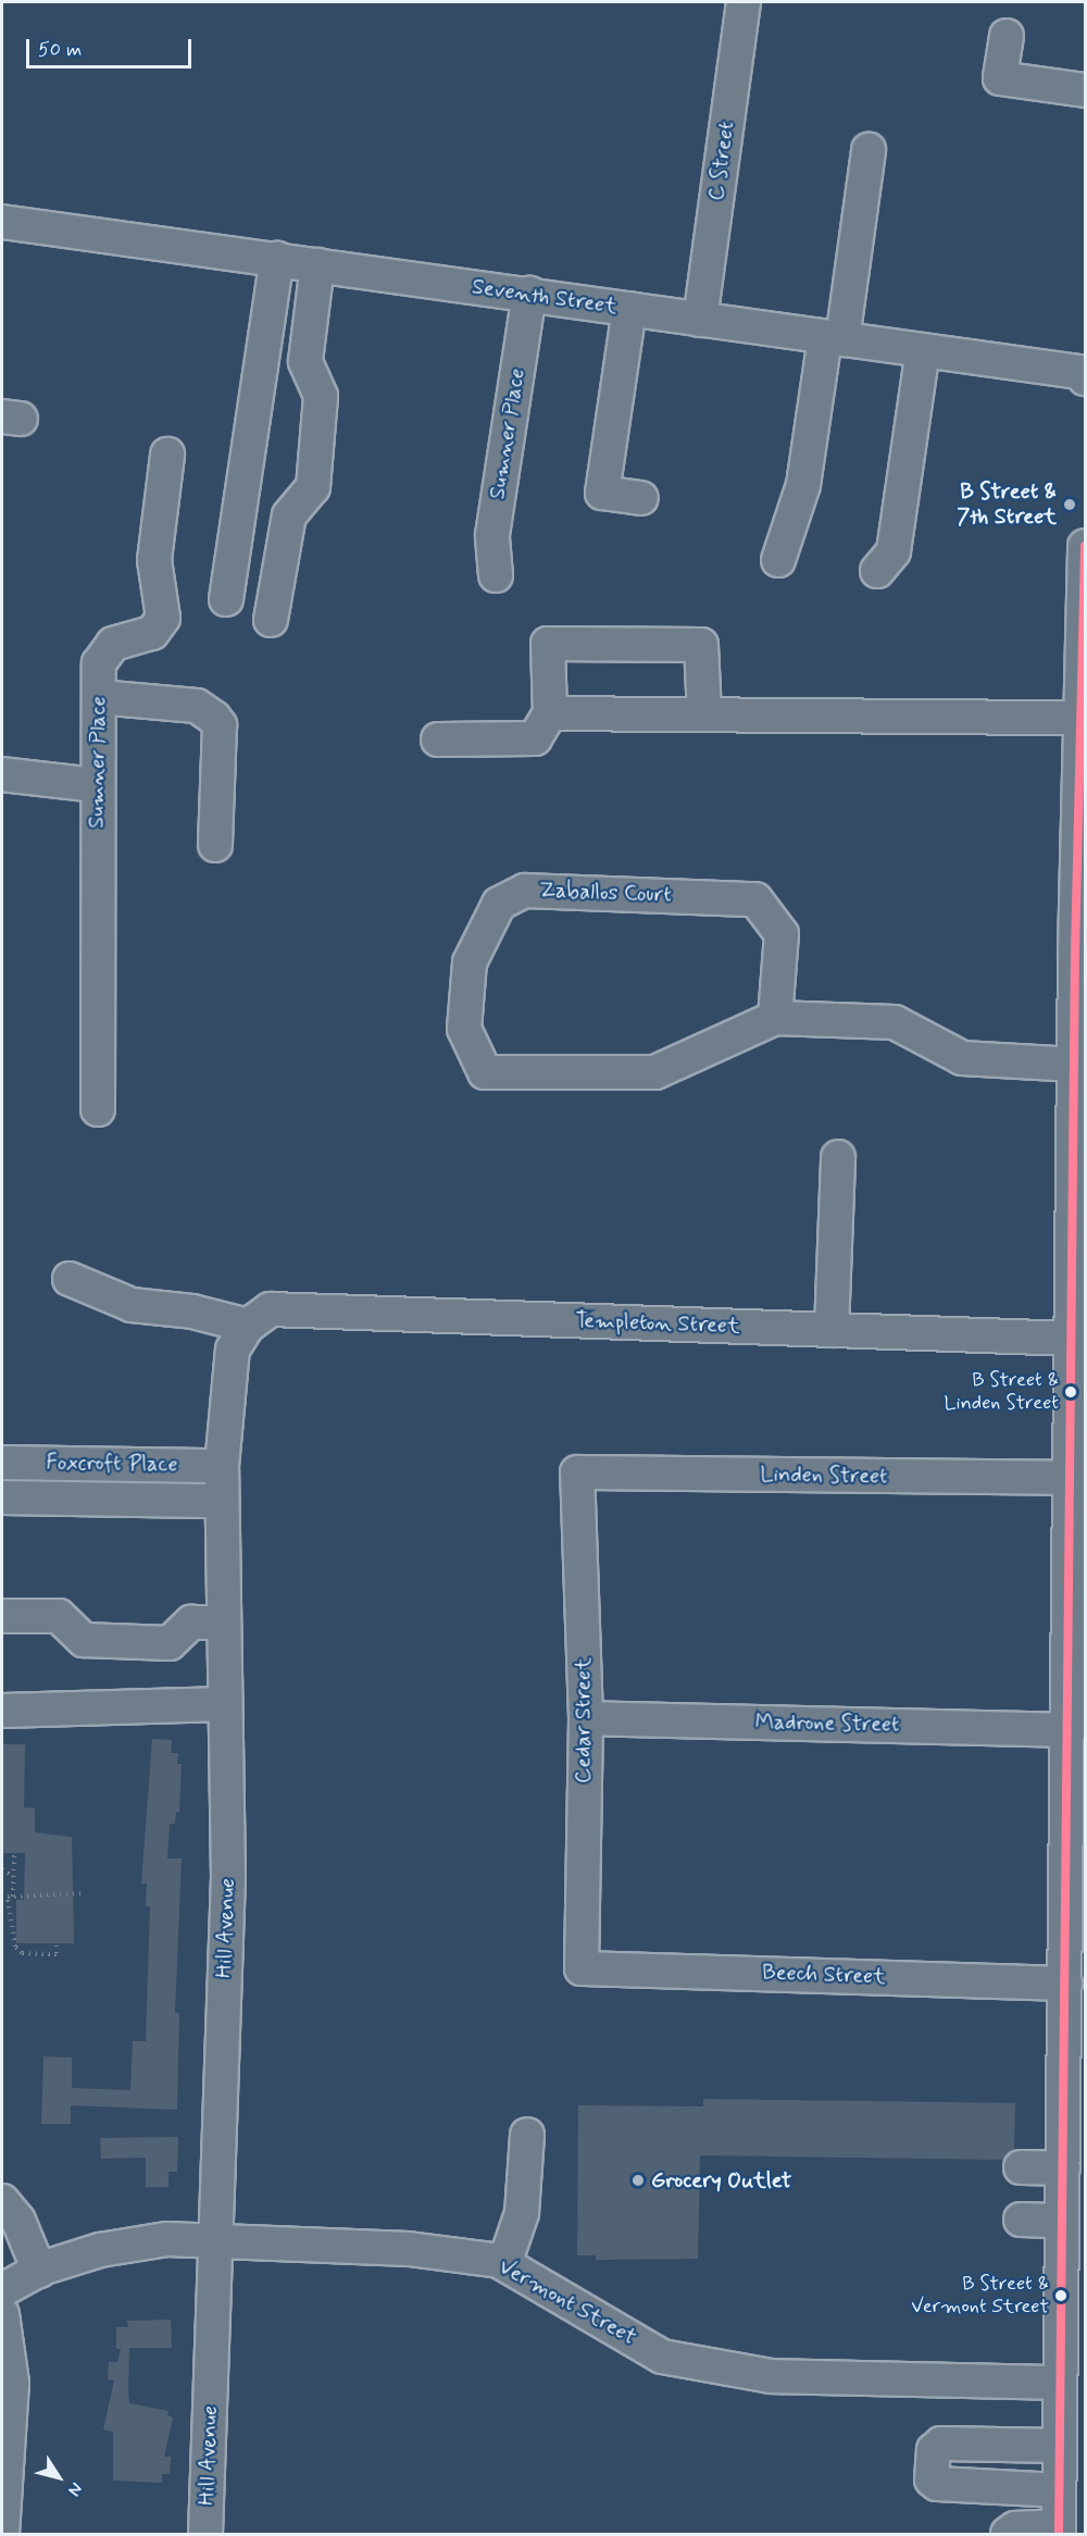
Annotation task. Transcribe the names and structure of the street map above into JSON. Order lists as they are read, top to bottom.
{
  "streets": {
    "street": [
      "C Street",
      "Seventh Street",
      "Sumner Place",
      "Zaballos Court",
      "Templeton Street",
      "Foxcroft Place",
      "Linden Street",
      "Cedar Street",
      "Madrone Street",
      "Hill Avenue",
      "Beech Street",
      "Vermont Street"
    ]
  },
  "crossings": [
    ["C Street", "Seventh Street"],
    ["Seventh Street", "Sumner Place"],
    ["Templeton Street", "Hill Avenue"],
    ["Foxcroft Place", "Hill Avenue"],
    ["Linden Street", "Cedar Street"],
    ["Cedar Street", "Madrone Street"],
    ["Cedar Street", "Beech Street"],
    ["Hill Avenue", "Vermont Street"]
  ],
  "places": [
    "B Street & 7th Street",
    "B Street & Linden Street",
    "Grocery Outlet",
    "B Street & Vermont Street"
  ],
  "scale_bar": "50 m",
  "north": "bottom right"
}
